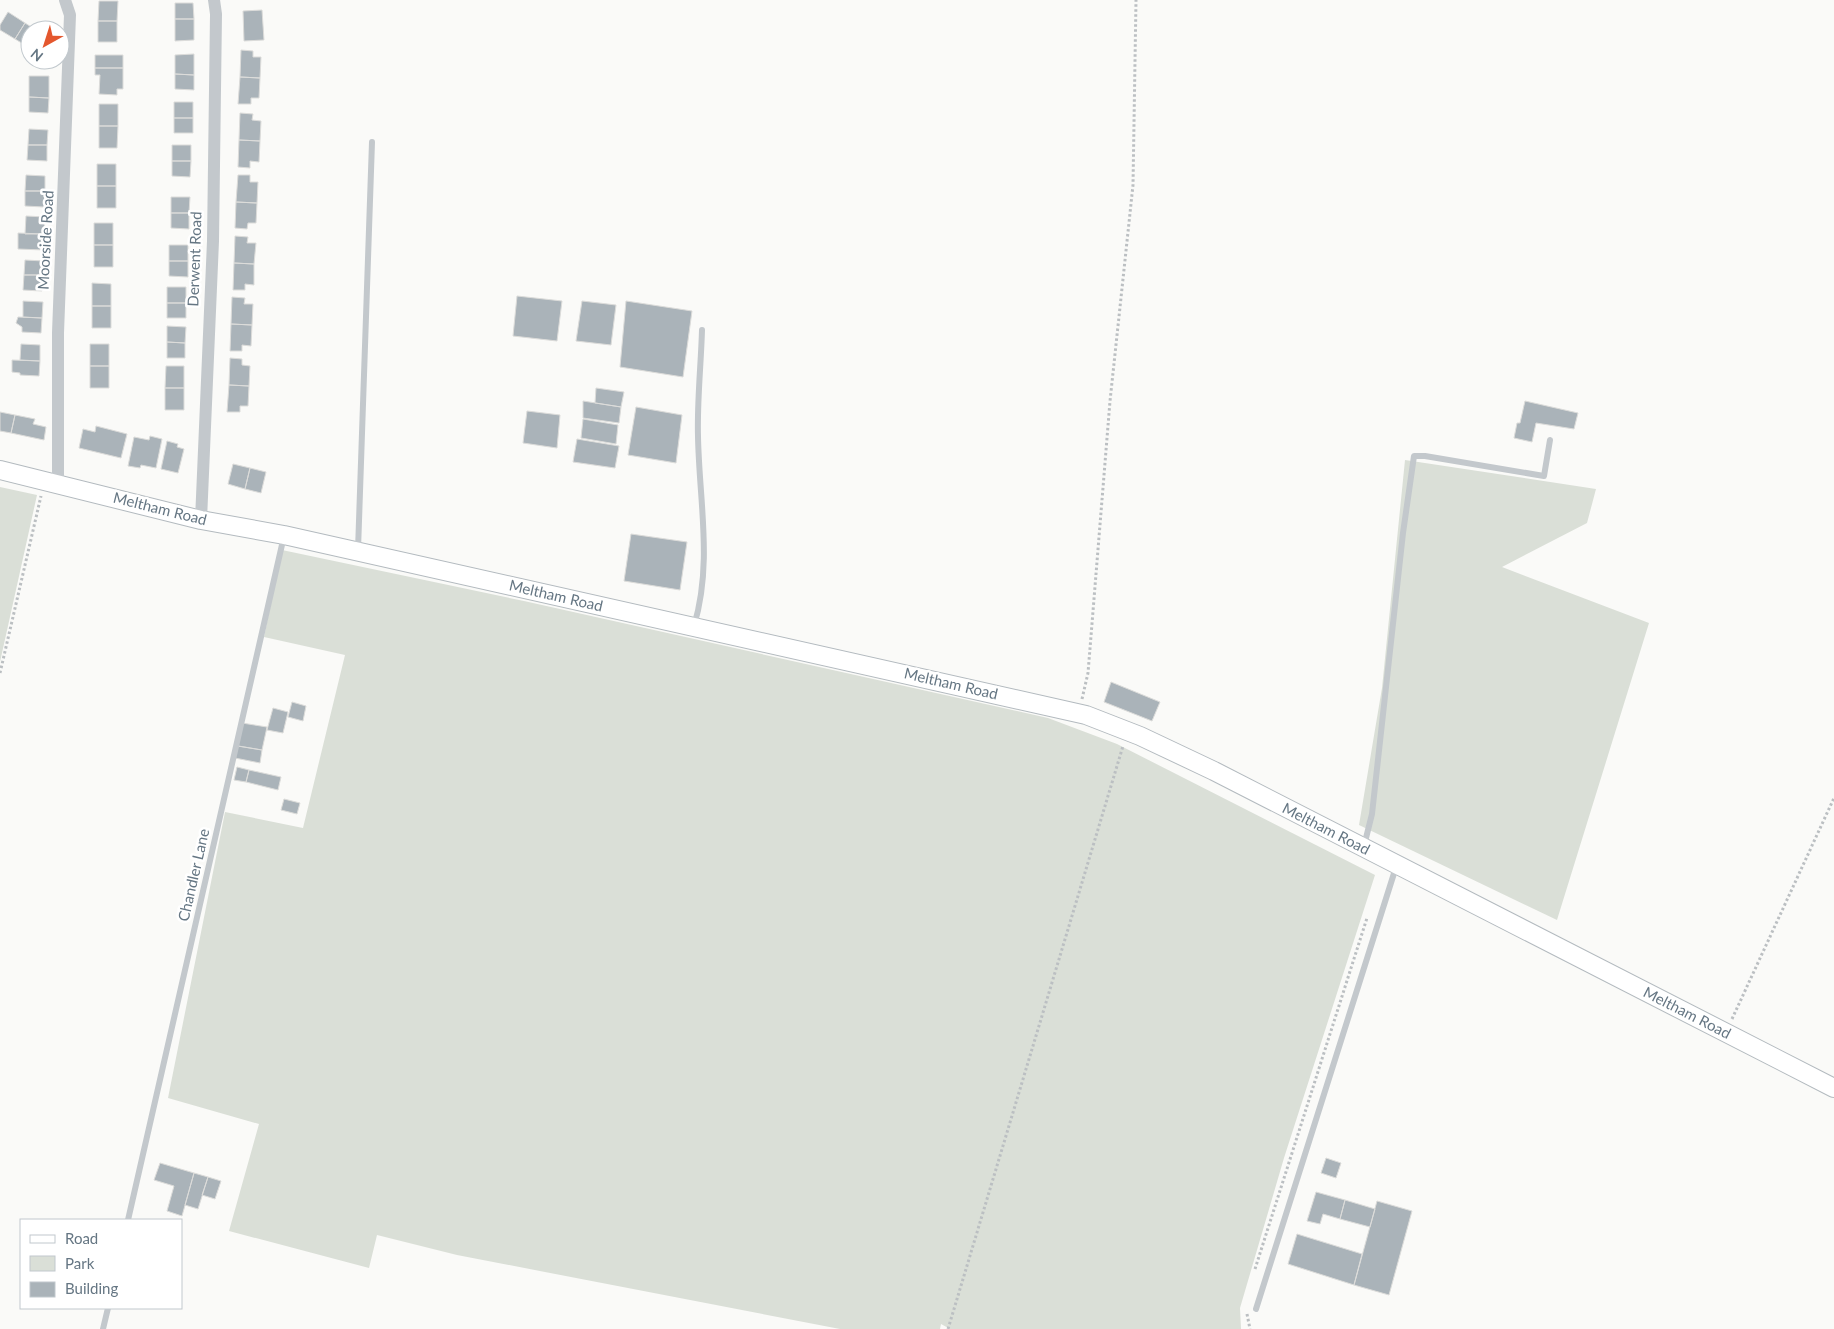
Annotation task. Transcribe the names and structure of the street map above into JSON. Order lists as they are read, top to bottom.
{
  "streets": {
    "street": ["Moorside Road", "Derwent Road", "Meltham Road"],
    "lane": ["Chandler Lane"]
  },
  "crossings": [
    ["Moorside Road", "Meltham Road"],
    ["Derwent Road", "Meltham Road"],
    ["Meltham Road", "Chandler Lane"]
  ],
  "legend": ["Road", "Park", "Building"],
  "north": "bottom left"
}
